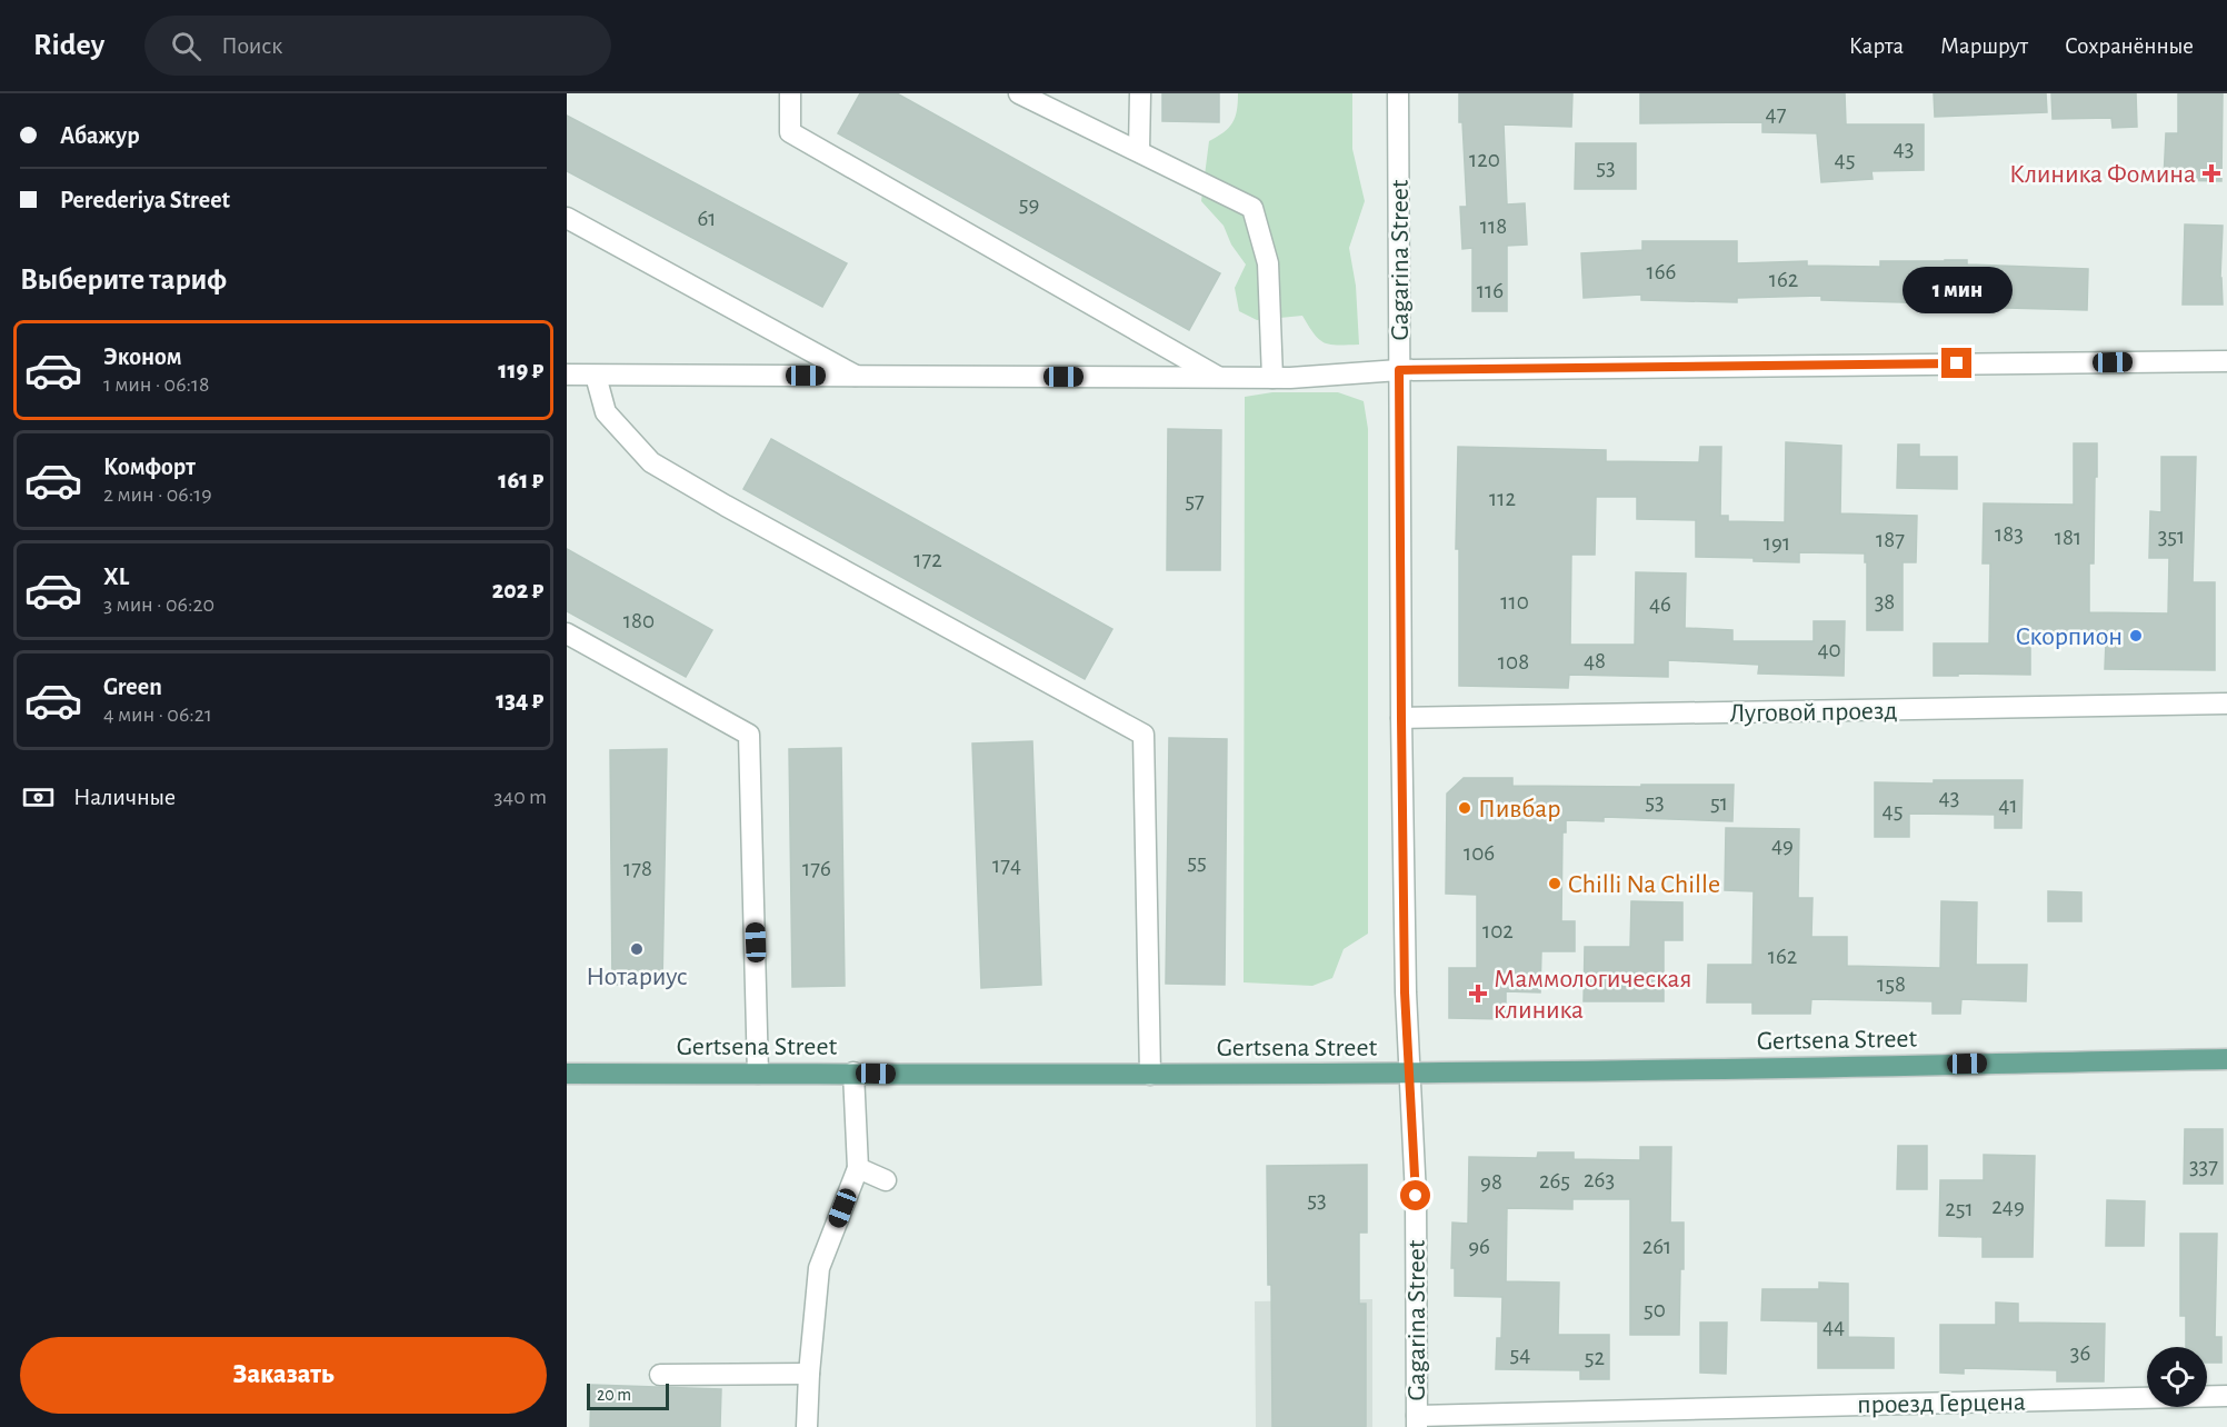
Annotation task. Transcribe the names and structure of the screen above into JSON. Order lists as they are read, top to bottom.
{
  "streets": {
    "main road": ["Gertsena Street"],
    "street": ["Gagarina Street", "Луговой проезд", "проезд Герцена"]
  },
  "crossings": [
    ["Gagarina Street", "Луговой проезд"],
    ["Gagarina Street", "Gertsena Street"],
    ["Gagarina Street", "проезд Герцена"]
  ],
  "places": {
    "health": ["Клиника Фомина", "Маммологическая клиника"],
    "other": [
      "Скорпион",
      "Пивбар",
      "Chilli Na Chille",
      "Нотариус"
    ]
  },
  "house_numbers": [
    "47",
    "43",
    "120",
    "45",
    "53",
    "59",
    "61",
    "118",
    "166",
    "162",
    "116",
    "112",
    "57",
    "183",
    "351",
    "181",
    "187",
    "191",
    "172",
    "110",
    "38",
    "46",
    "180",
    "40",
    "48",
    "108",
    "43",
    "53",
    "51",
    "41",
    "45",
    "49",
    "106",
    "55",
    "174",
    "178",
    "176",
    "102",
    "162",
    "158",
    "337",
    "263",
    "265",
    "98",
    "53",
    "249",
    "251",
    "96",
    "261",
    "50",
    "44",
    "36",
    "54",
    "52"
  ],
  "scale_bar": "20 m",
  "page": {
    "header": "Ridey",
    "search": "Поиск",
    "nav": ["Карта", "Маршрут", "Сохранённые"],
    "banner": ["Абажур", "Perederiya Street"],
    "heading": "Выберите тариф",
    "bubble": "1 мин",
    "list": [
      {
        "name": "Эконом",
        "note": "1 мин · 06:18",
        "value": "119 ₽"
      },
      {
        "name": "Комфорт",
        "note": "2 мин · 06:19",
        "value": "161 ₽"
      },
      {
        "name": "XL",
        "note": "3 мин · 06:20",
        "value": "202 ₽"
      },
      {
        "name": "Green",
        "note": "4 мин · 06:21",
        "value": "134 ₽"
      }
    ],
    "pay": ["Наличные", "340 m"],
    "buttons": "Заказать",
    "scale": "20 m"
  }
}
